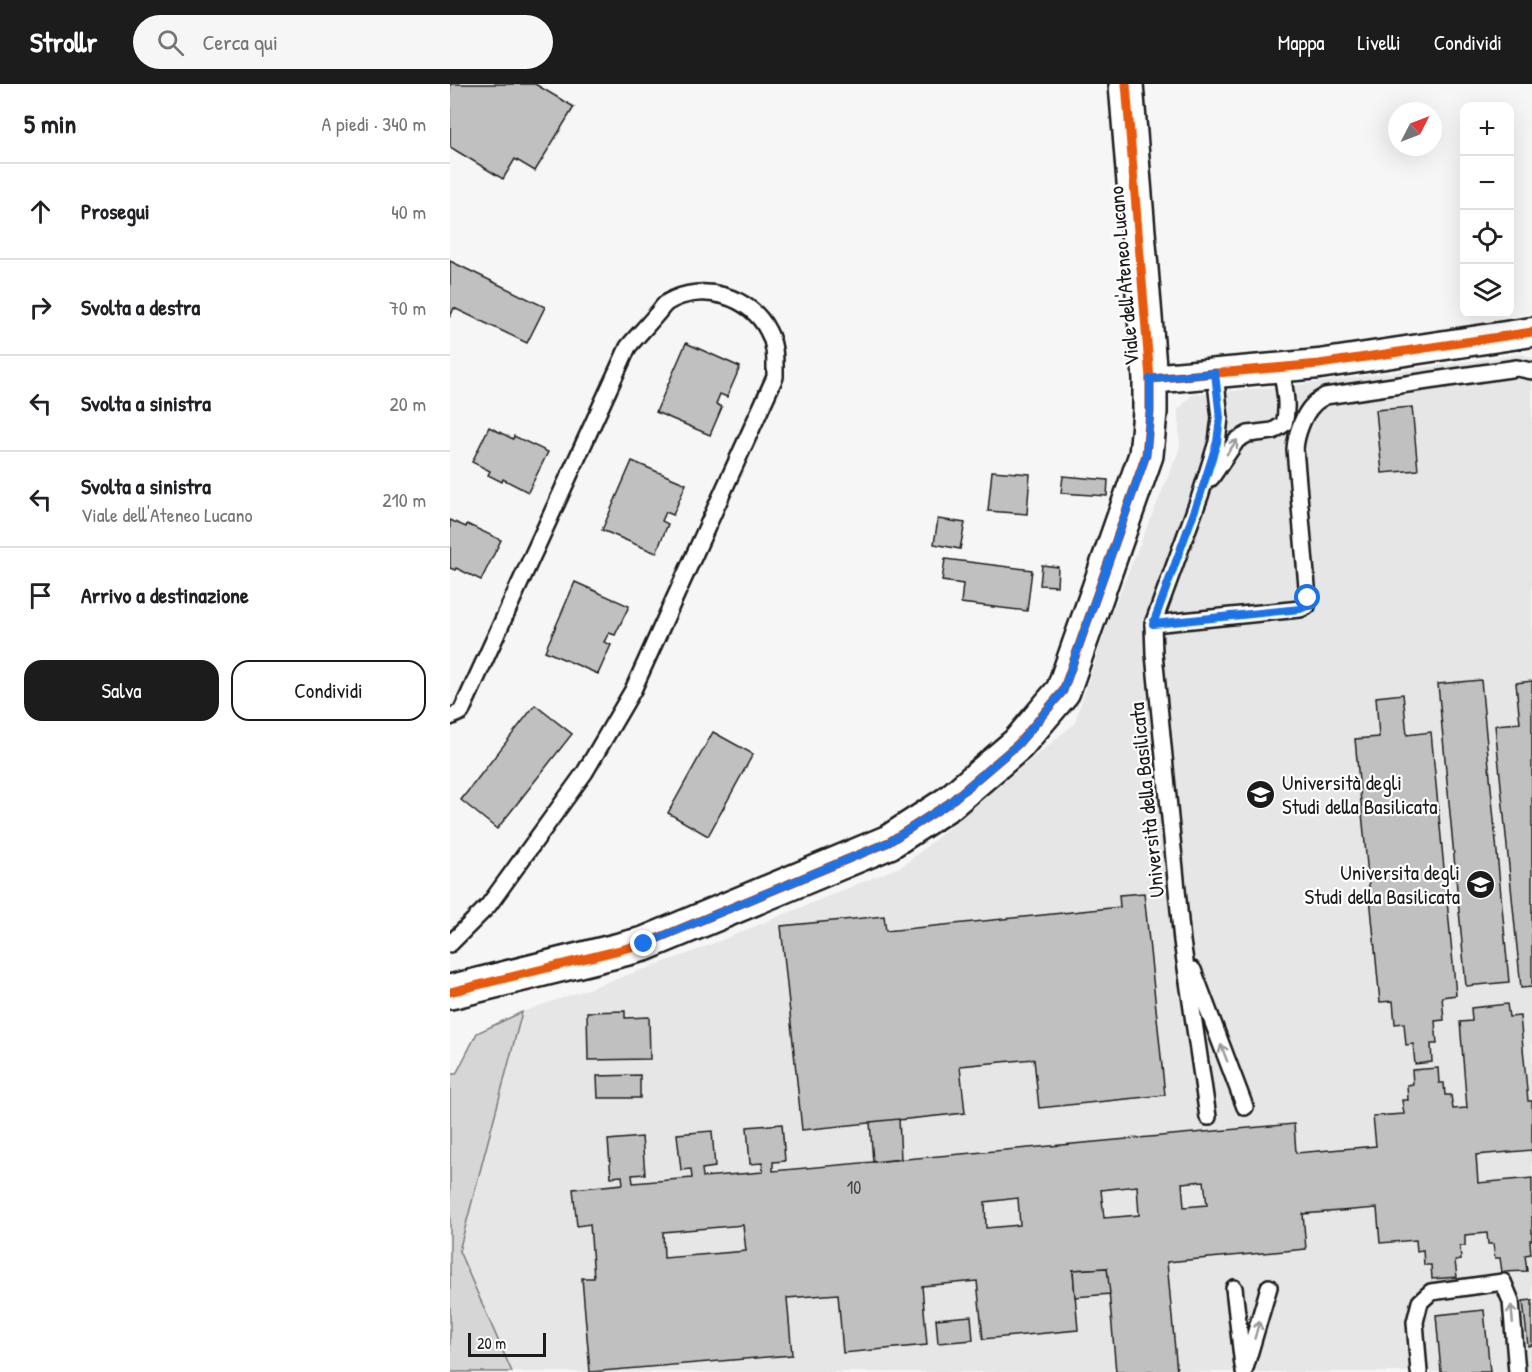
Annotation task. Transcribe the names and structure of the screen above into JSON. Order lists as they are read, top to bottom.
{
  "streets": {
    "street": ["Viale dell'Ateneo Lucano"],
    "lane": ["Università della Basilicata"]
  },
  "places": {
    "school or university": ["Università degli Studi della Basilicata", "Universita degli Studi della Basilicata"]
  },
  "house_numbers": ["10"],
  "scale_bar": "20 m",
  "north": "top right",
  "page": {
    "header": "Strollr",
    "search": "Cerca qui",
    "nav": ["Mappa", "Livelli", "Condividi"],
    "heading": ["5 min", "A piedi · 340 m"],
    "map_buttons": ["+", "−"],
    "list": [
      ["Prosegui", "40 m"],
      ["Svolta a destra", "70 m"],
      ["Svolta a sinistra", "20 m"],
      ["Svolta a sinistra", "Viale dell'Ateneo Lucano", "210 m"],
      "Arrivo a destinazione"
    ],
    "buttons": ["Salva", "Condividi"],
    "scale": "20 m"
  }
}
